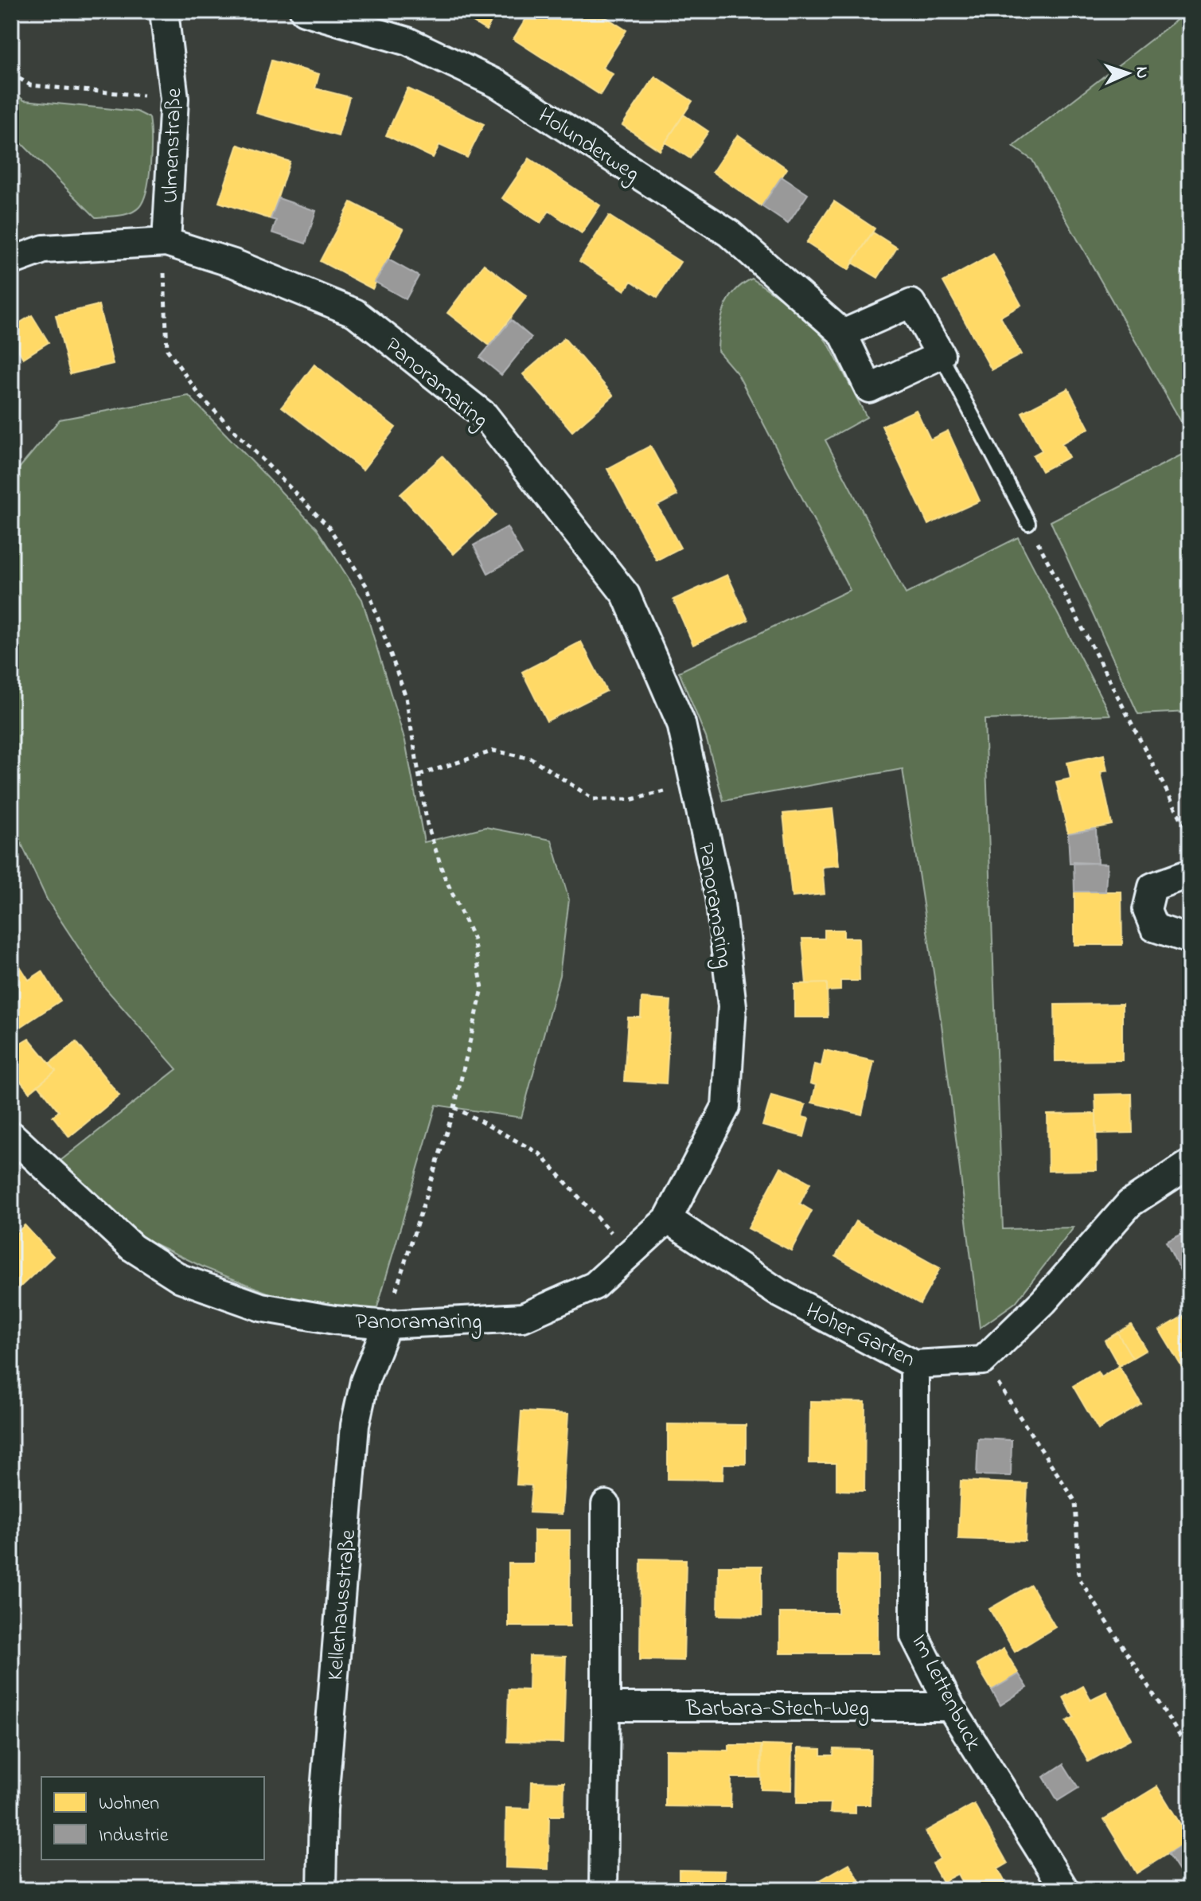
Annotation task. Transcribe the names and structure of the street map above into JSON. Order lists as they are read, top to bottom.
{
  "streets": {
    "street": [
      "Holunderweg",
      "Ulmenstraße",
      "Panoramaring",
      "Hoher Garten",
      "Kellerhausstraße",
      "Im Lettenbuck",
      "Barbara-Stech-Weg"
    ]
  },
  "crossings": [
    ["Ulmenstraße", "Panoramaring"],
    ["Panoramaring", "Hoher Garten"],
    ["Panoramaring", "Kellerhausstraße"],
    ["Hoher Garten", "Im Lettenbuck"],
    ["Im Lettenbuck", "Barbara-Stech-Weg"]
  ],
  "legend": ["Wohnen", "Industrie"],
  "north": "right"
}
